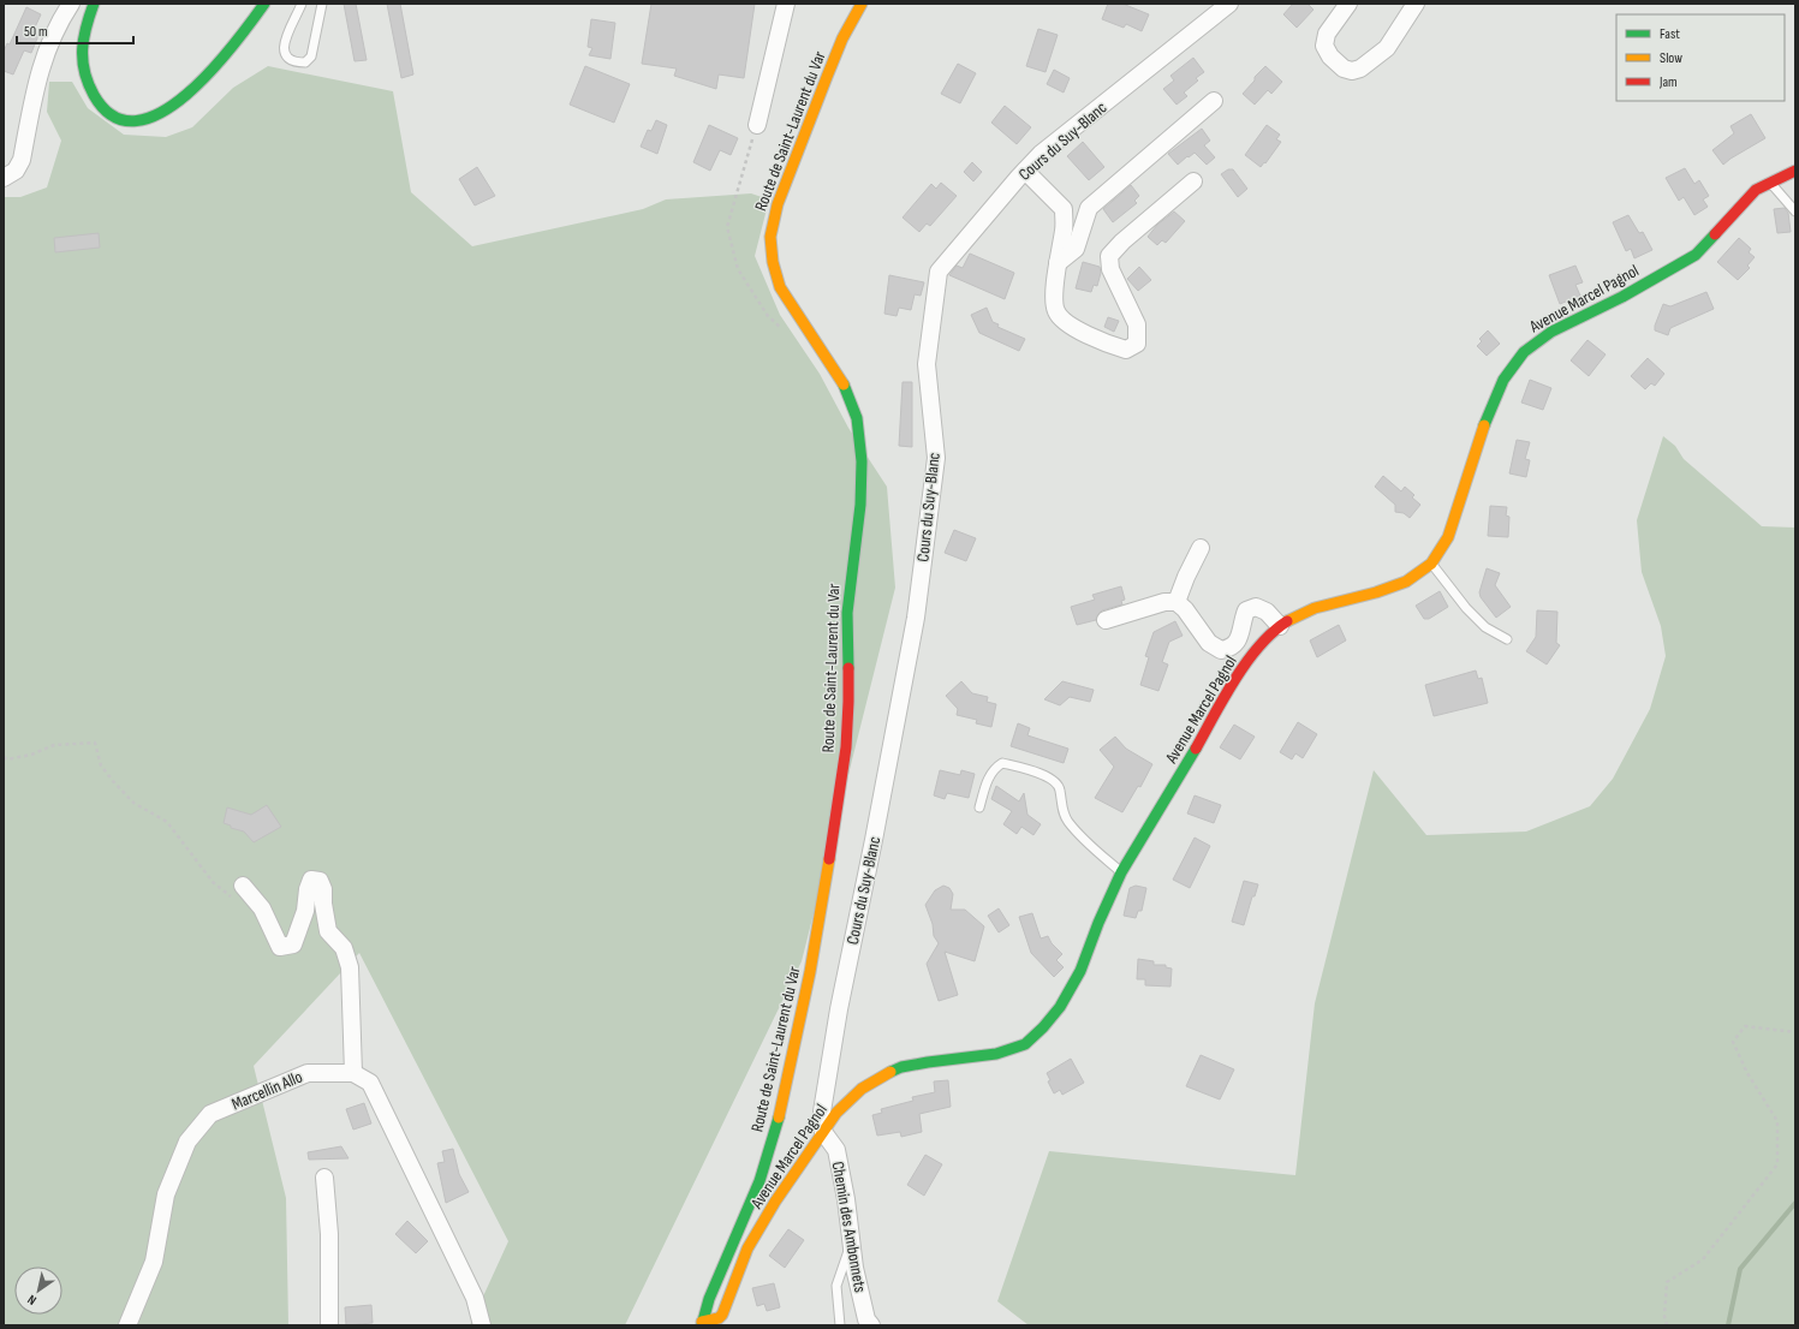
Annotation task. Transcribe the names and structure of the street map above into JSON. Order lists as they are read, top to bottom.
{
  "streets": {
    "street": [
      "Route de Saint-Laurent du Var",
      "Cours du Suy-Blanc",
      "Avenue Marcel Pagnol",
      "Marcellin Allo",
      "Chemin des Ambonnets"
    ]
  },
  "crossings": [
    ["Route de Saint-Laurent du Var", "Avenue Marcel Pagnol"],
    ["Cours du Suy-Blanc", "Avenue Marcel Pagnol"],
    ["Cours du Suy-Blanc", "Chemin des Ambonnets"],
    ["Avenue Marcel Pagnol", "Chemin des Ambonnets"]
  ],
  "legend": ["Fast", "Slow", "Jam"],
  "scale_bar": "50 m",
  "north": "bottom left"
}
